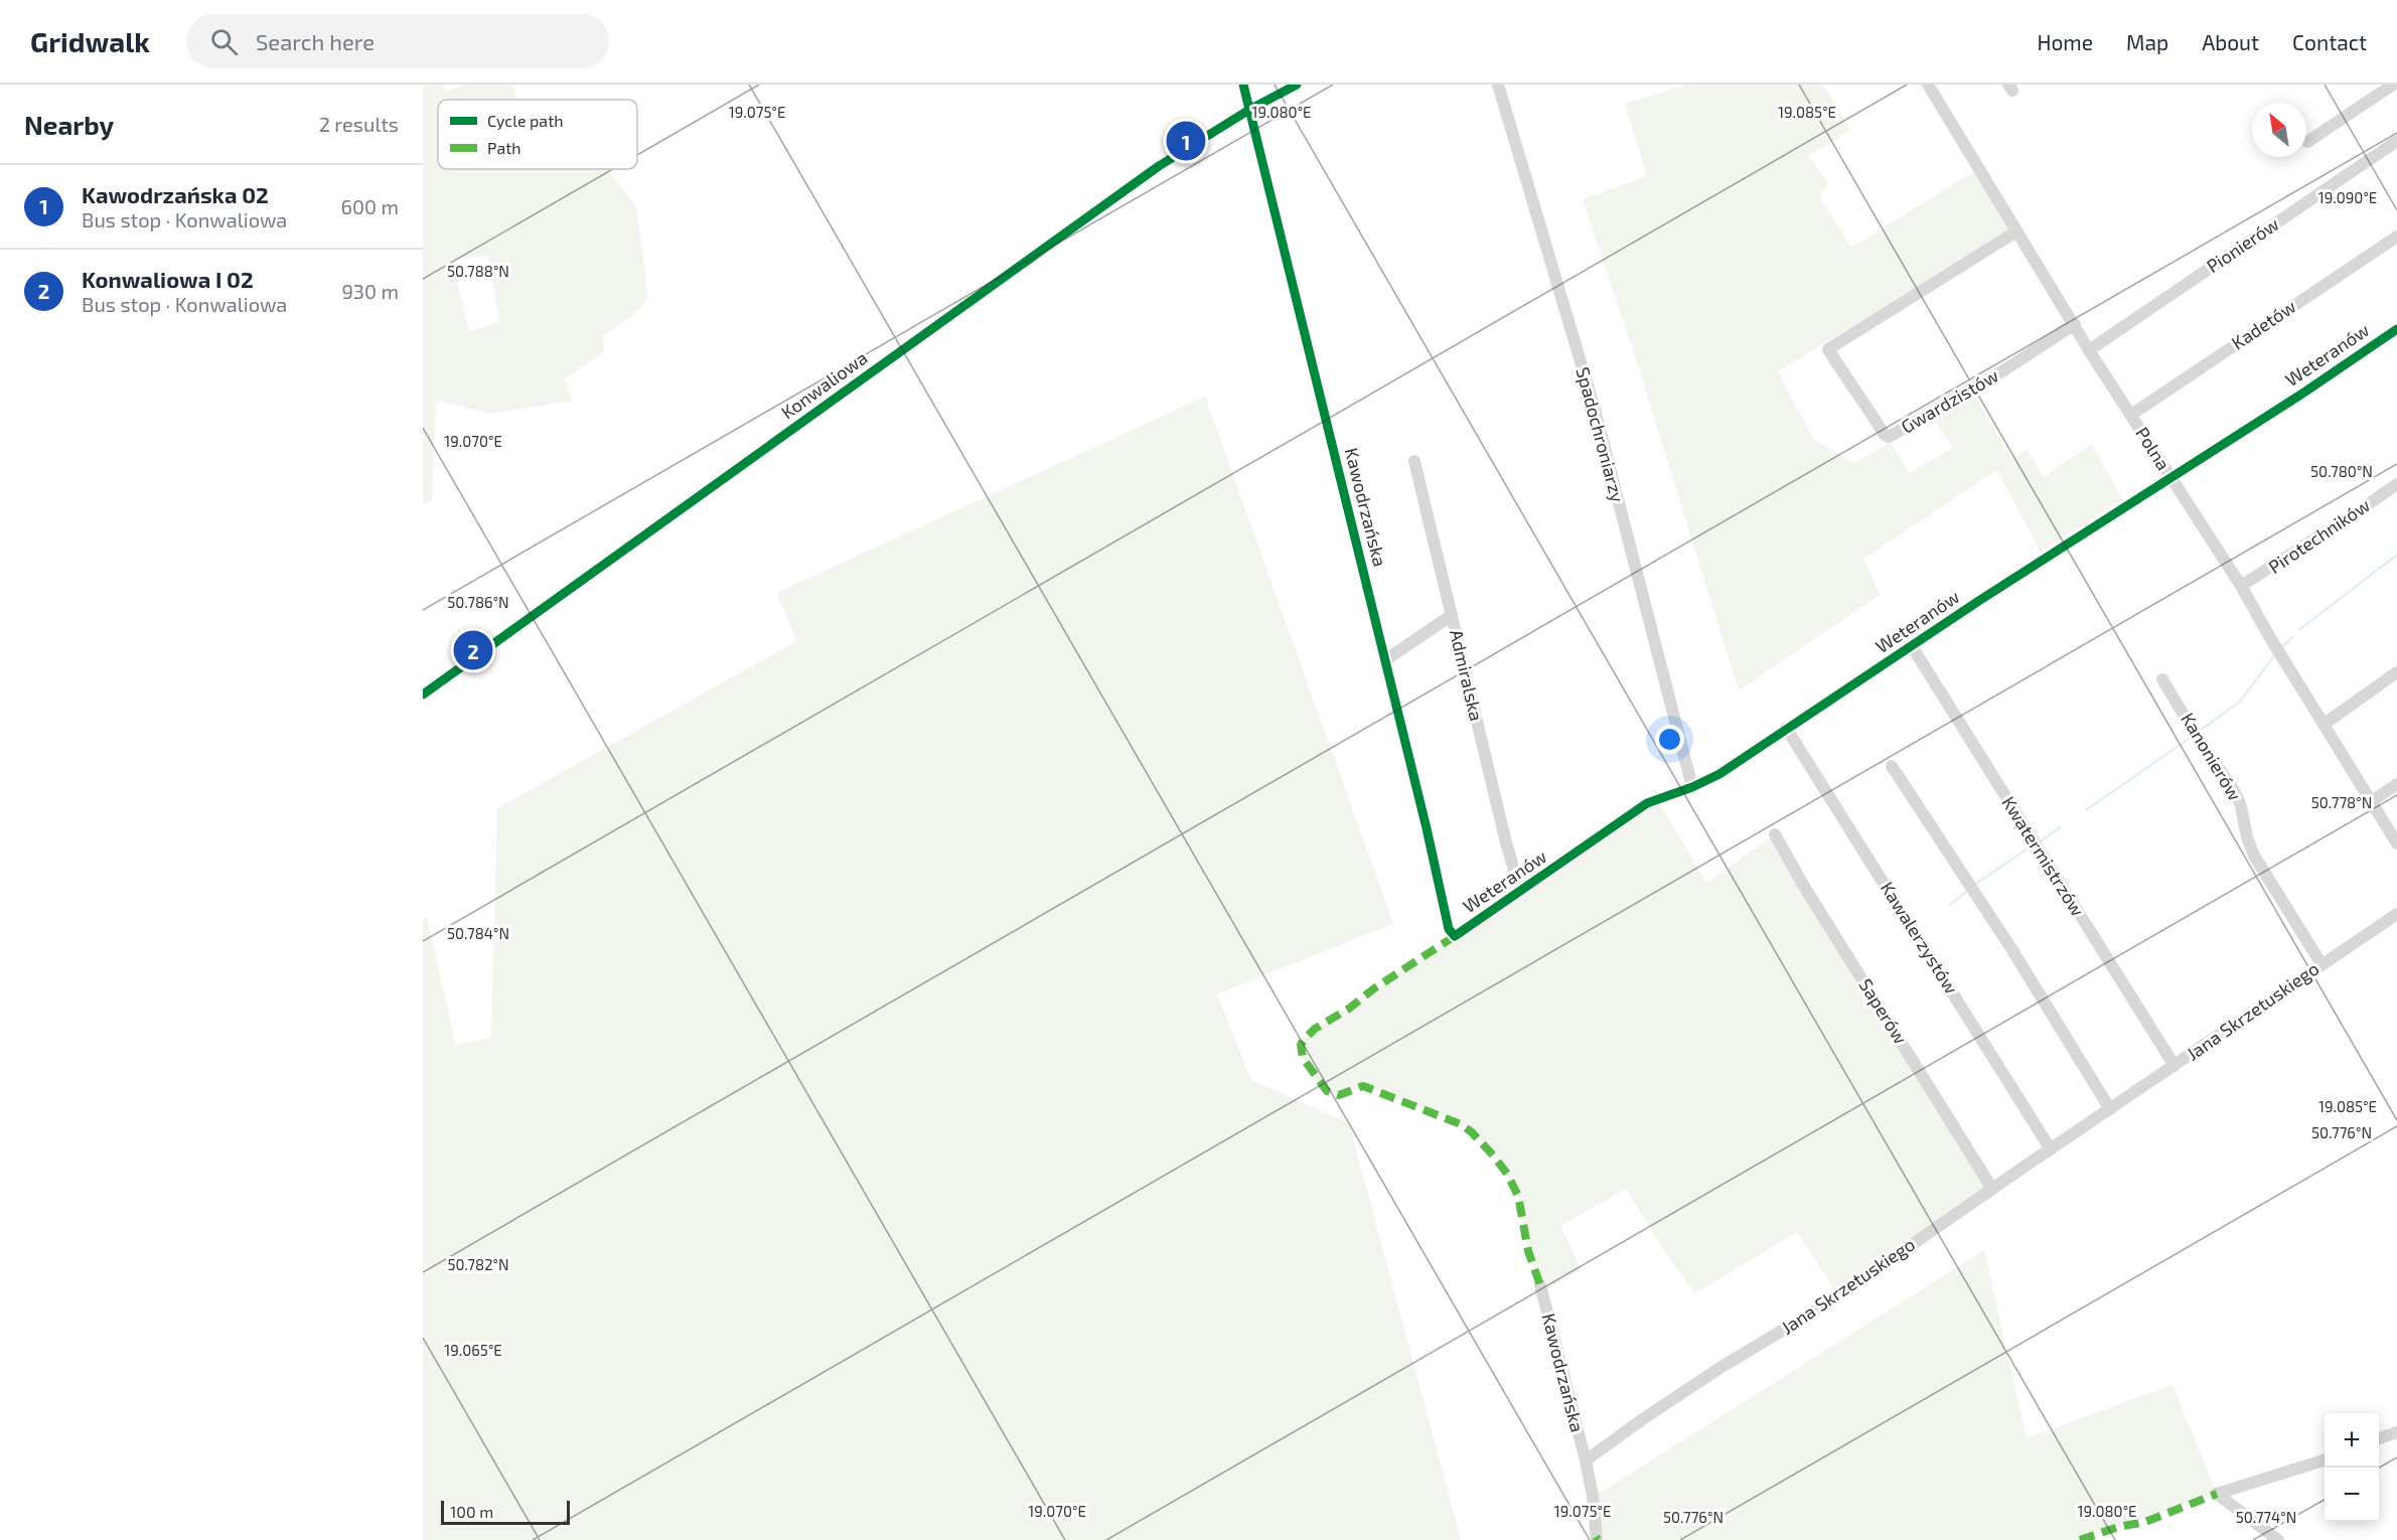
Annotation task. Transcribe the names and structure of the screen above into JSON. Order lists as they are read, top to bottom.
{
  "streets": {
    "street": [
      "Pionierów",
      "Kadetów",
      "Weteranów",
      "Konwaliowa",
      "Gwardzistów",
      "Spadochroniarzy",
      "Polna",
      "Kawodrzańska",
      "Pirotechników",
      "Admiralska",
      "Kanonierów",
      "Kwatermistrzów",
      "Kawalerzystów",
      "Saperów",
      "Jana Skrzetuskiego"
    ]
  },
  "crossings": [
    ["Pionierów", "Polna"],
    ["Kadetów", "Polna"],
    ["Weteranów", "Spadochroniarzy"],
    ["Weteranów", "Polna"],
    ["Weteranów", "Kawodrzańska"],
    ["Weteranów", "Admiralska"],
    ["Weteranów", "Kwatermistrzów"],
    ["Weteranów", "Kawalerzystów"],
    ["Konwaliowa", "Kawodrzańska"],
    ["Gwardzistów", "Polna"],
    ["Polna", "Pirotechników"],
    ["Kawodrzańska", "Jana Skrzetuskiego"],
    ["Kanonierów", "Jana Skrzetuskiego"],
    ["Kwatermistrzów", "Jana Skrzetuskiego"],
    ["Kawalerzystów", "Jana Skrzetuskiego"],
    ["Saperów", "Jana Skrzetuskiego"]
  ],
  "legend": ["Cycle path", "Path"],
  "scale_bar": "100 m",
  "north": "top left",
  "page": {
    "header": "Gridwalk",
    "search": "Search here",
    "nav": [
      "Home",
      "Map",
      "About",
      "Contact"
    ],
    "heading": ["Nearby", "2 results"],
    "pins": ["1", "2"],
    "list": [
      {
        "mark": "1",
        "name": "Kawodrzańska 02",
        "note": "Bus stop · Konwaliowa",
        "value": "600 m"
      },
      {
        "mark": "2",
        "name": "Konwaliowa I 02",
        "note": "Bus stop · Konwaliowa",
        "value": "930 m"
      }
    ],
    "map_buttons": ["+", "−"],
    "scale": "100 m"
  },
  "coordinates": [
    "19.075°E",
    "19.080°E",
    "19.085°E",
    "19.090°E",
    "50.788°N",
    "19.070°E",
    "50.780°N",
    "50.786°N",
    "50.778°N",
    "50.784°N",
    "50.776°N",
    "50.782°N",
    "19.065°E",
    "50.774°N"
  ]
}
